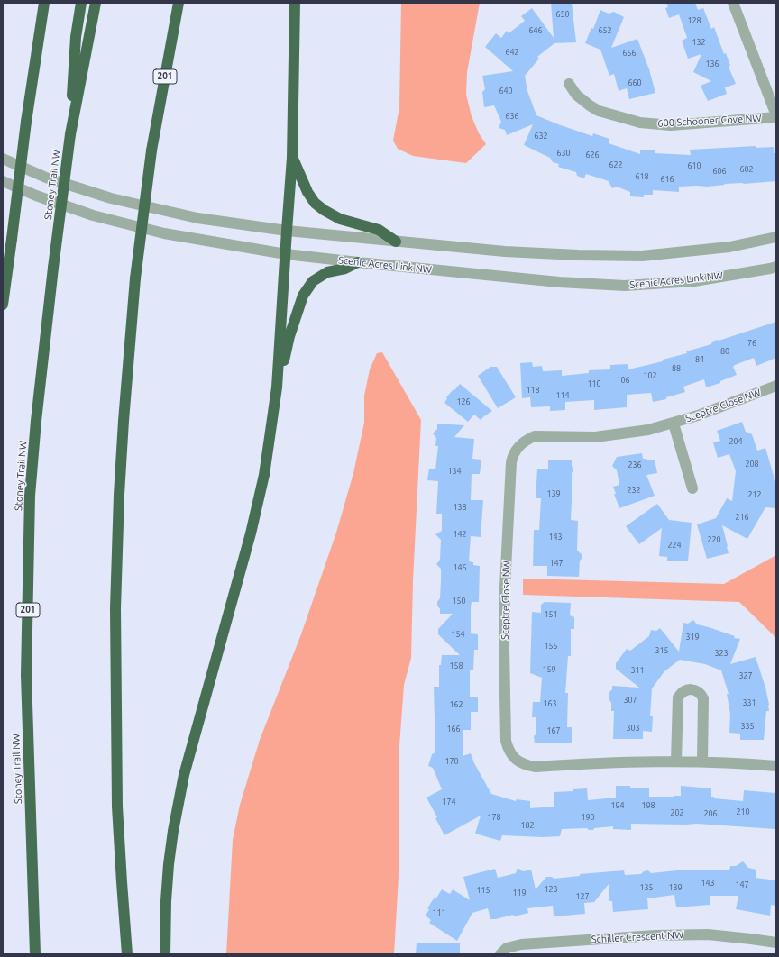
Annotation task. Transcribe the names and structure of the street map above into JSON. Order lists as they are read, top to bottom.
{
  "streets": {
    "highway": ["201", "Stoney Trail NW"],
    "street": [
      "600 Schooner Cove NW",
      "Scenic Acres Link NW",
      "Sceptre Close NW",
      "Schiller Crescent NW"
    ]
  },
  "house_numbers": [
    "650",
    "128",
    "646",
    "652",
    "132",
    "642",
    "656",
    "136",
    "660",
    "640",
    "636",
    "632",
    "630",
    "626",
    "622",
    "610",
    "602",
    "606",
    "618",
    "616",
    "76",
    "80",
    "84",
    "88",
    "102",
    "106",
    "110",
    "118",
    "114",
    "126",
    "204",
    "208",
    "236",
    "134",
    "232",
    "139",
    "212",
    "138",
    "216",
    "142",
    "143",
    "220",
    "224",
    "147",
    "146",
    "150",
    "151",
    "154",
    "319",
    "155",
    "315",
    "323",
    "158",
    "159",
    "311",
    "327",
    "307",
    "331",
    "163",
    "162",
    "335",
    "303",
    "166",
    "167",
    "170",
    "174",
    "194",
    "198",
    "210",
    "202",
    "206",
    "178",
    "190",
    "182",
    "143",
    "147",
    "135",
    "139",
    "123",
    "115",
    "119",
    "127",
    "111"
  ]
}
